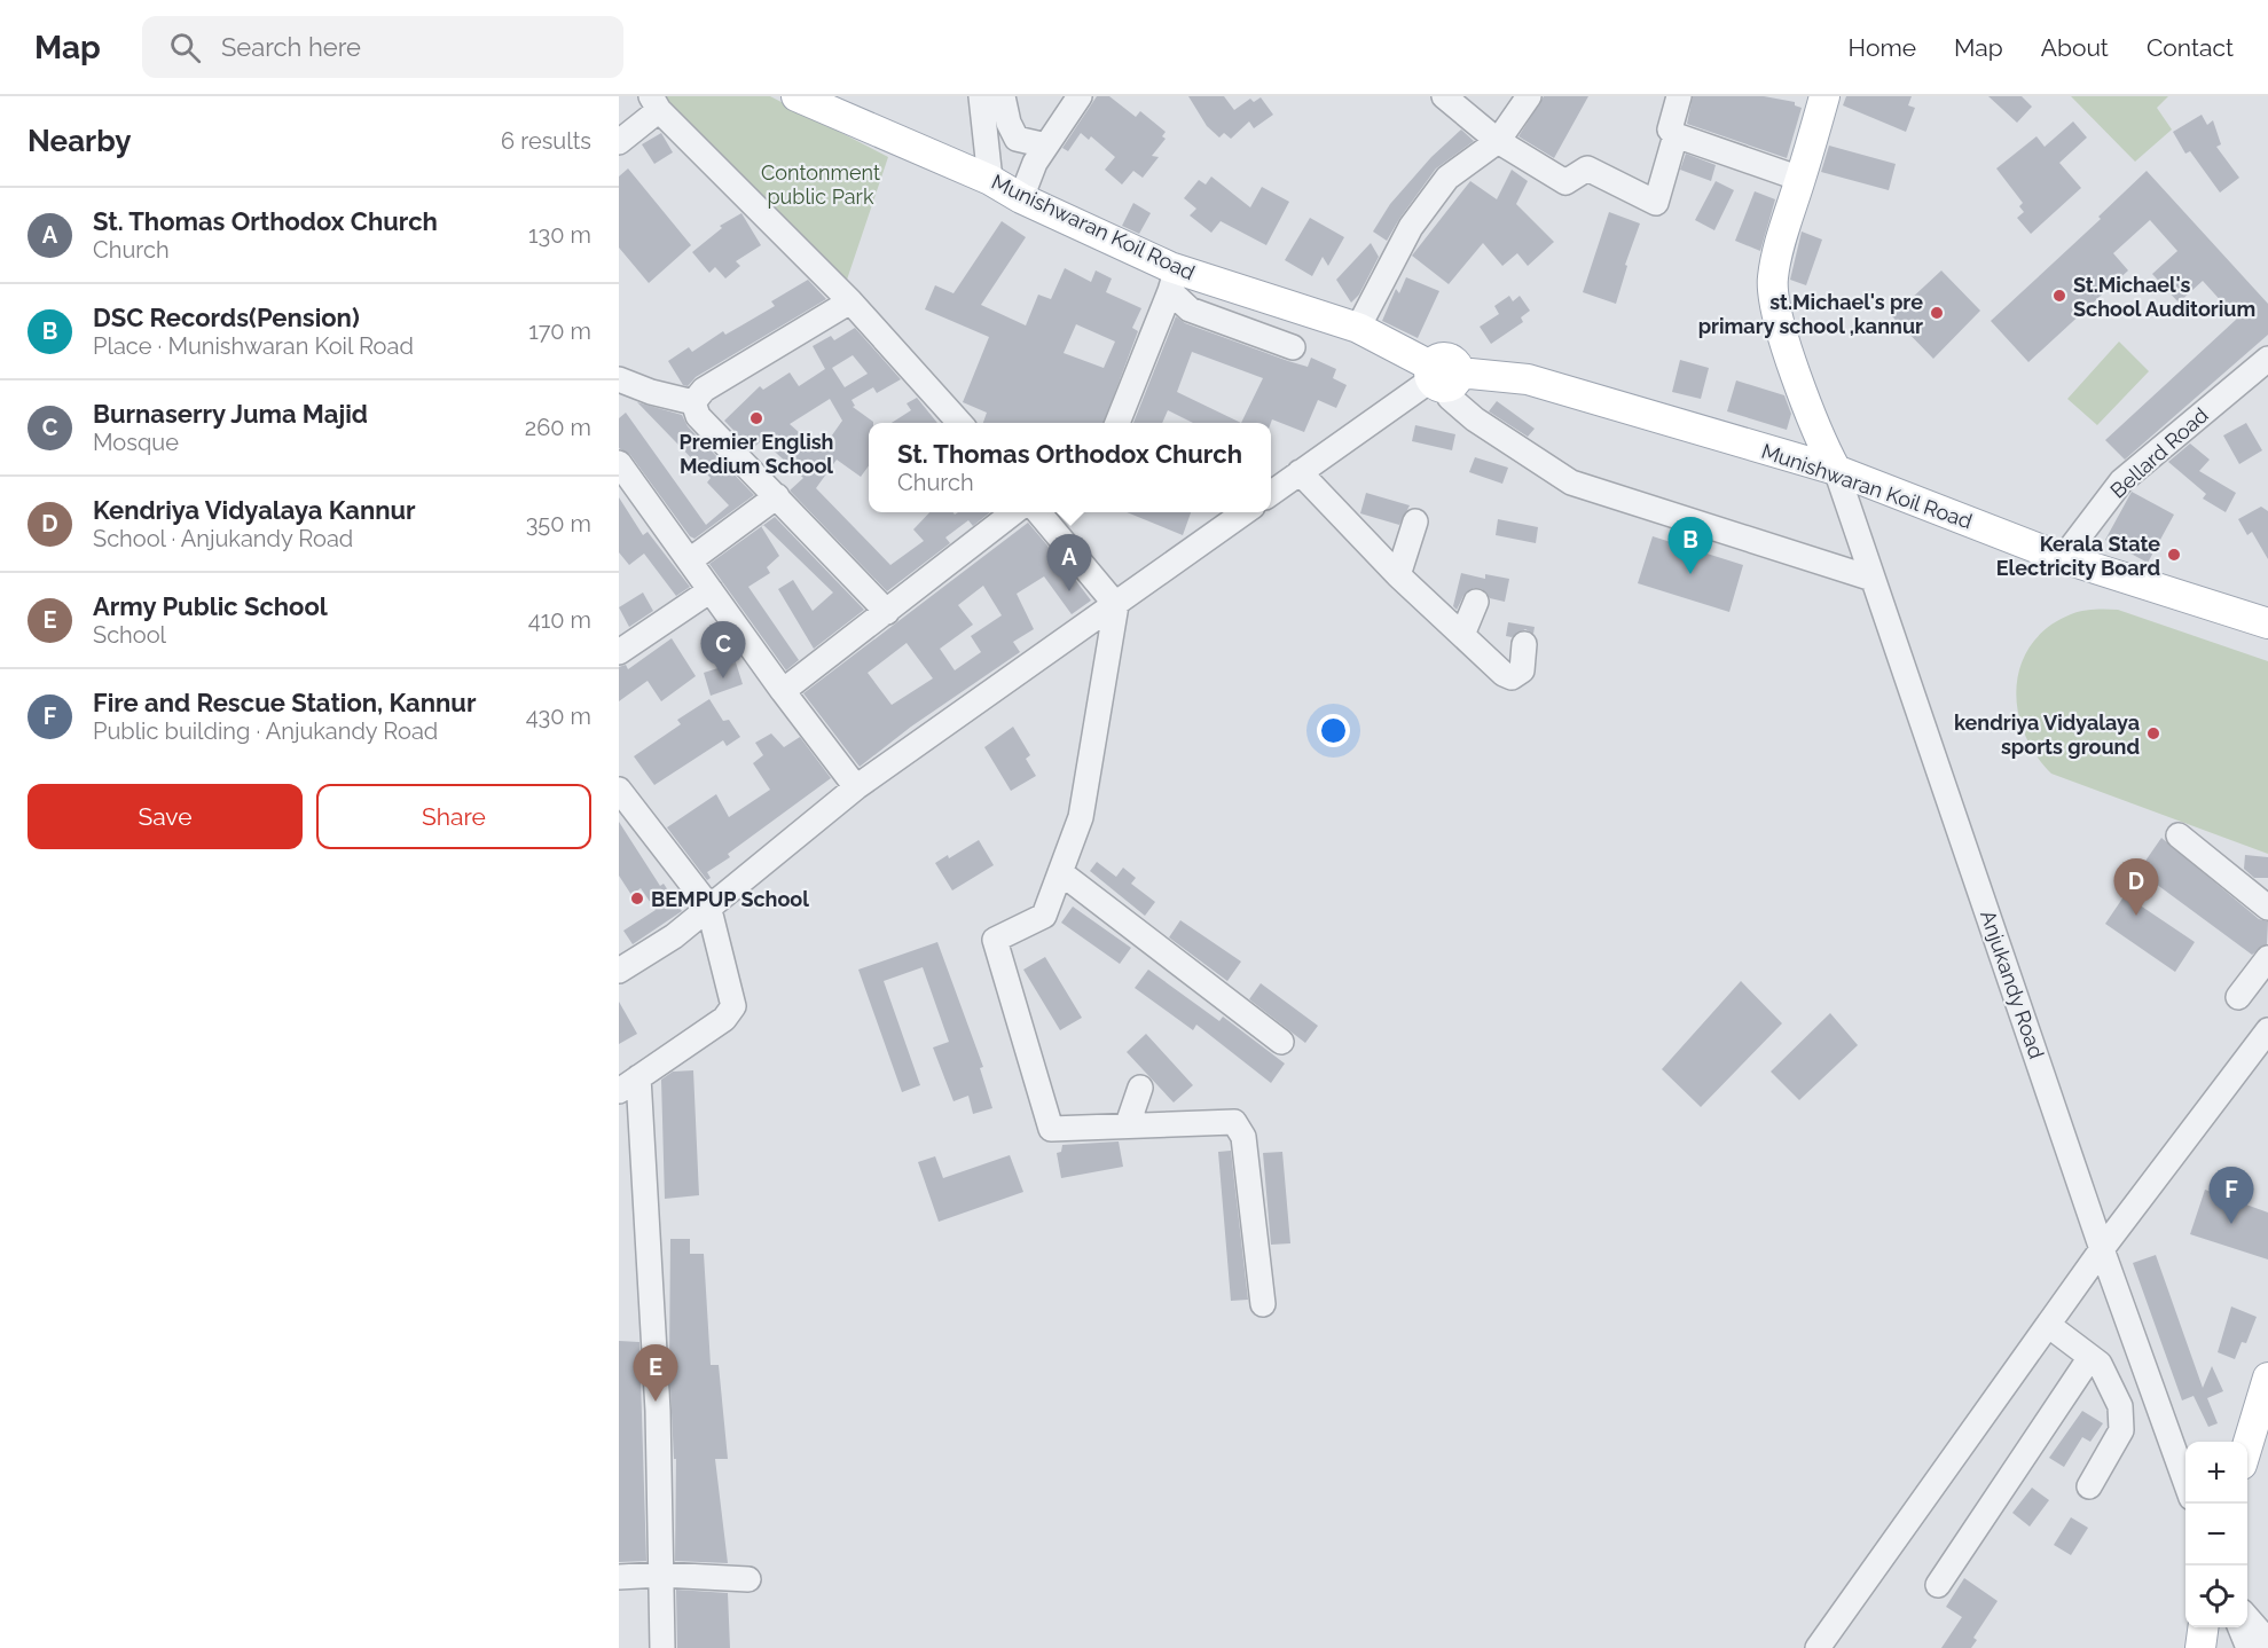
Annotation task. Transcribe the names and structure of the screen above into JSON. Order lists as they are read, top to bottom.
{
  "streets": {
    "main road": ["Munishwaran Koil Road"],
    "street": ["Bellard Road", "Anjukandy Road"]
  },
  "crossings": [
    ["Munishwaran Koil Road", "Bellard Road"],
    ["Munishwaran Koil Road", "Anjukandy Road"]
  ],
  "parks": ["Contonment public Park"],
  "places": [
    "St.Michael's School Auditorium",
    "st.Michael's pre primary school ,kannur",
    "Premier English Medium School",
    "Kerala State Electricity Board",
    "kendriya Vidyalaya sports ground",
    "BEMPUP School"
  ],
  "page": {
    "header": "Map",
    "search": "Search here",
    "nav": [
      "Home",
      "Map",
      "About",
      "Contact"
    ],
    "heading": ["Nearby", "6 results"],
    "list": [
      {
        "mark": "A",
        "name": "St. Thomas Orthodox Church",
        "note": "Church",
        "value": "130 m"
      },
      {
        "mark": "B",
        "name": "DSC Records(Pension)",
        "note": "Place · Munishwaran Koil Road",
        "value": "170 m"
      },
      {
        "mark": "C",
        "name": "Burnaserry Juma Majid",
        "note": "Mosque",
        "value": "260 m"
      },
      {
        "mark": "D",
        "name": "Kendriya Vidyalaya Kannur",
        "note": "School · Anjukandy Road",
        "value": "350 m"
      },
      {
        "mark": "E",
        "name": "Army Public School",
        "note": "School",
        "value": "410 m"
      },
      {
        "mark": "F",
        "name": "Fire and Rescue Station, Kannur",
        "note": "Public building · Anjukandy Road",
        "value": "430 m"
      }
    ],
    "popup": ["St. Thomas Orthodox Church", "Church"],
    "pins": [
      "B",
      "A",
      "C",
      "D",
      "F",
      "E"
    ],
    "buttons": ["Save", "Share"],
    "map_buttons": ["+", "−"]
  }
}
